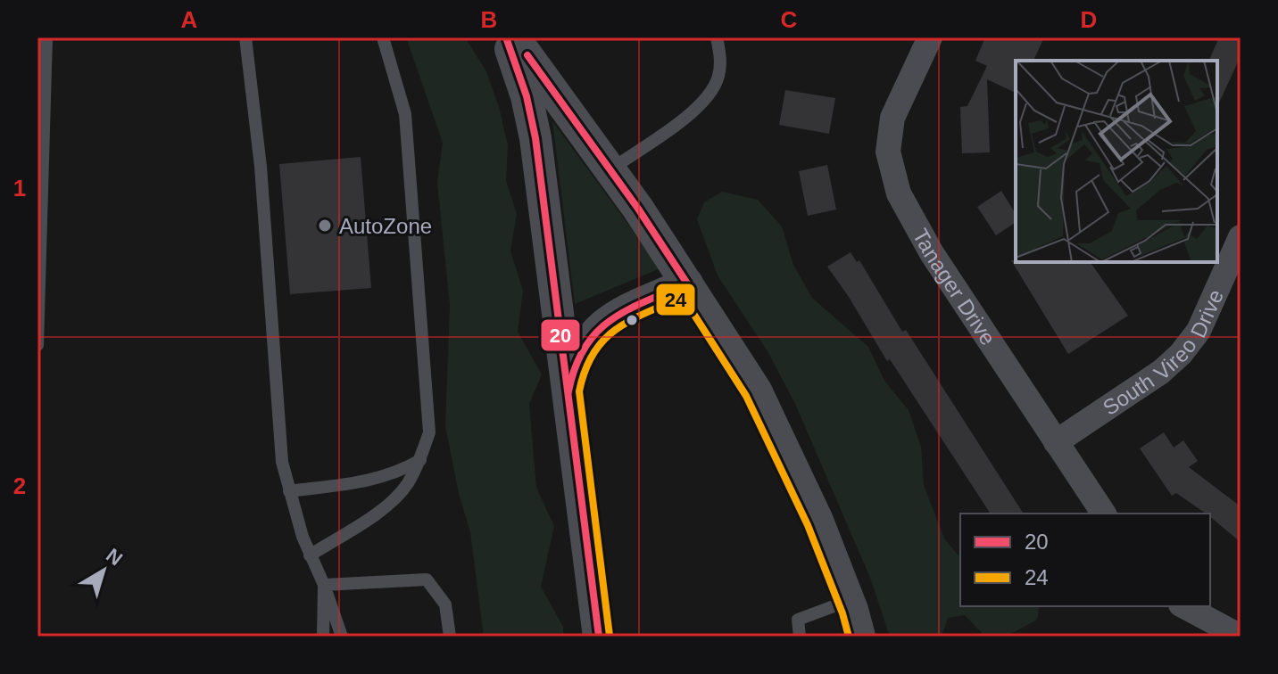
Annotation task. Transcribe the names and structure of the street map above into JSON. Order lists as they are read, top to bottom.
{
  "streets": {
    "street": ["Tanager Drive", "South Vireo Drive"]
  },
  "crossings": [
    ["Tanager Drive", "South Vireo Drive"]
  ],
  "places": ["AutoZone"],
  "lines": ["transit line 20", "transit line 24"],
  "legend": ["20", "24"],
  "north": "top right",
  "grid": {
    "columns": [
      "A",
      "B",
      "C",
      "D"
    ],
    "rows": ["1", "2"]
  }
}
